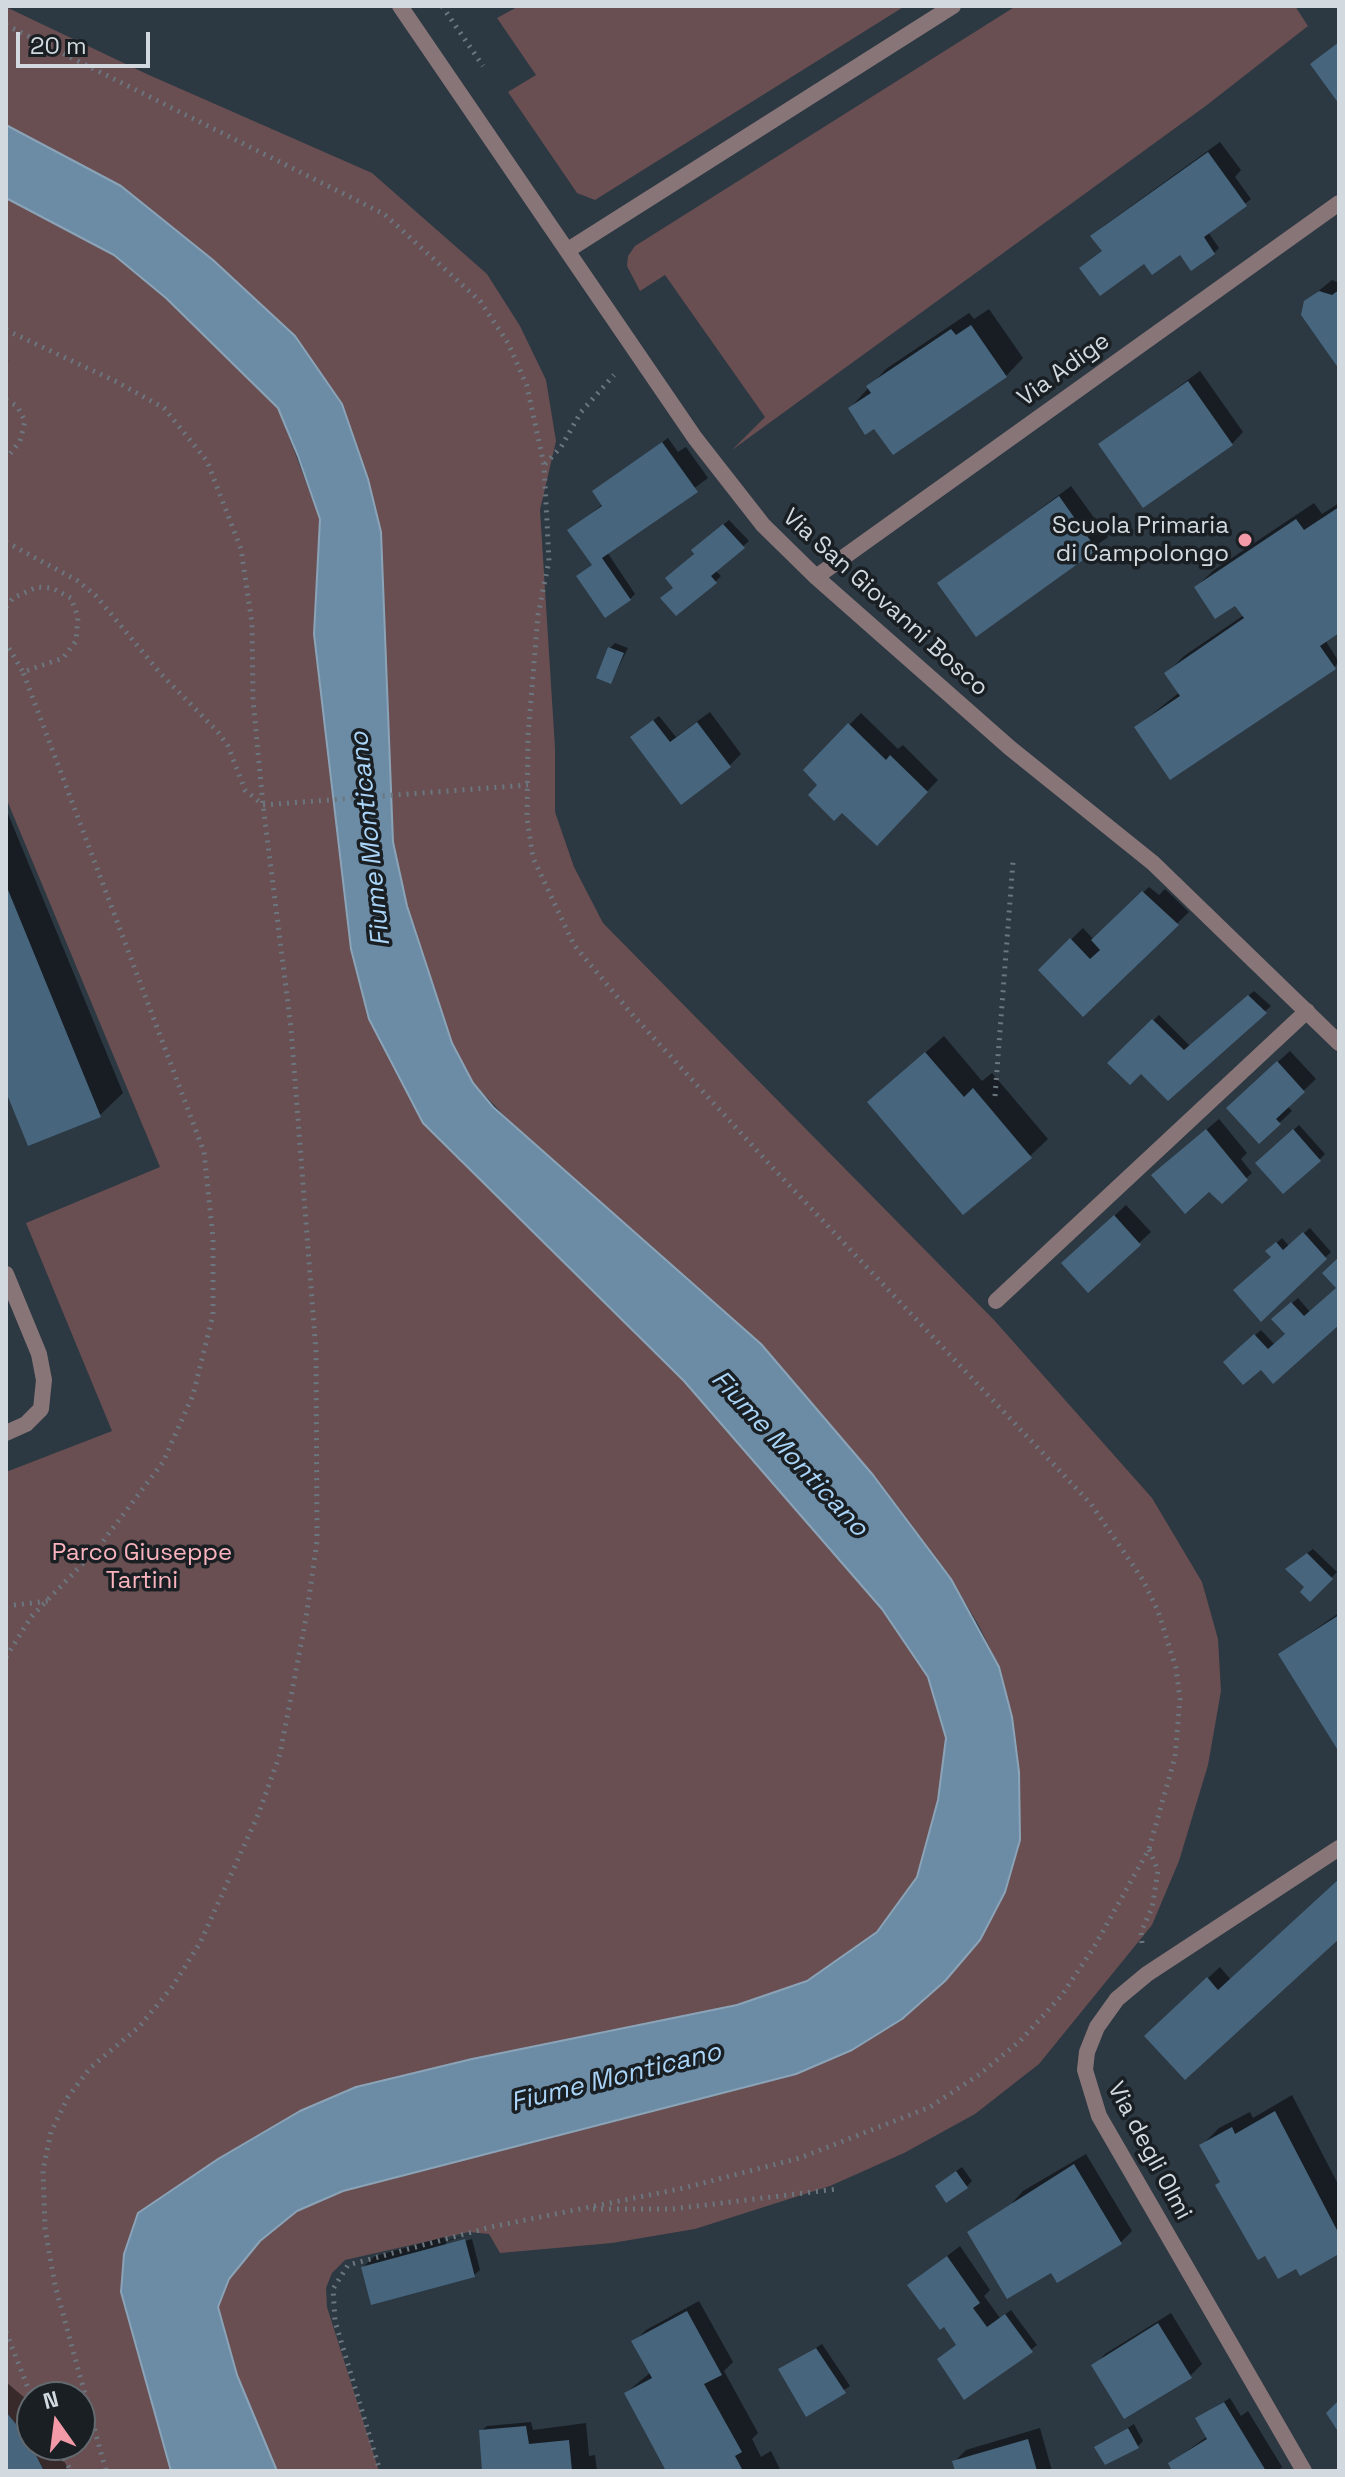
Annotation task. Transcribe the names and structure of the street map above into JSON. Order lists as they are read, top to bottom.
{
  "streets": {
    "street": ["Via Adige", "Via San Giovanni Bosco", "Via degli Olmi"]
  },
  "crossings": [
    ["Via Adige", "Via San Giovanni Bosco"]
  ],
  "water": ["Fiume Monticano"],
  "parks": ["Parco Giuseppe Tartini"],
  "places": ["Scuola Primaria di Campolongo"],
  "scale_bar": "20 m",
  "north": "top"
}
